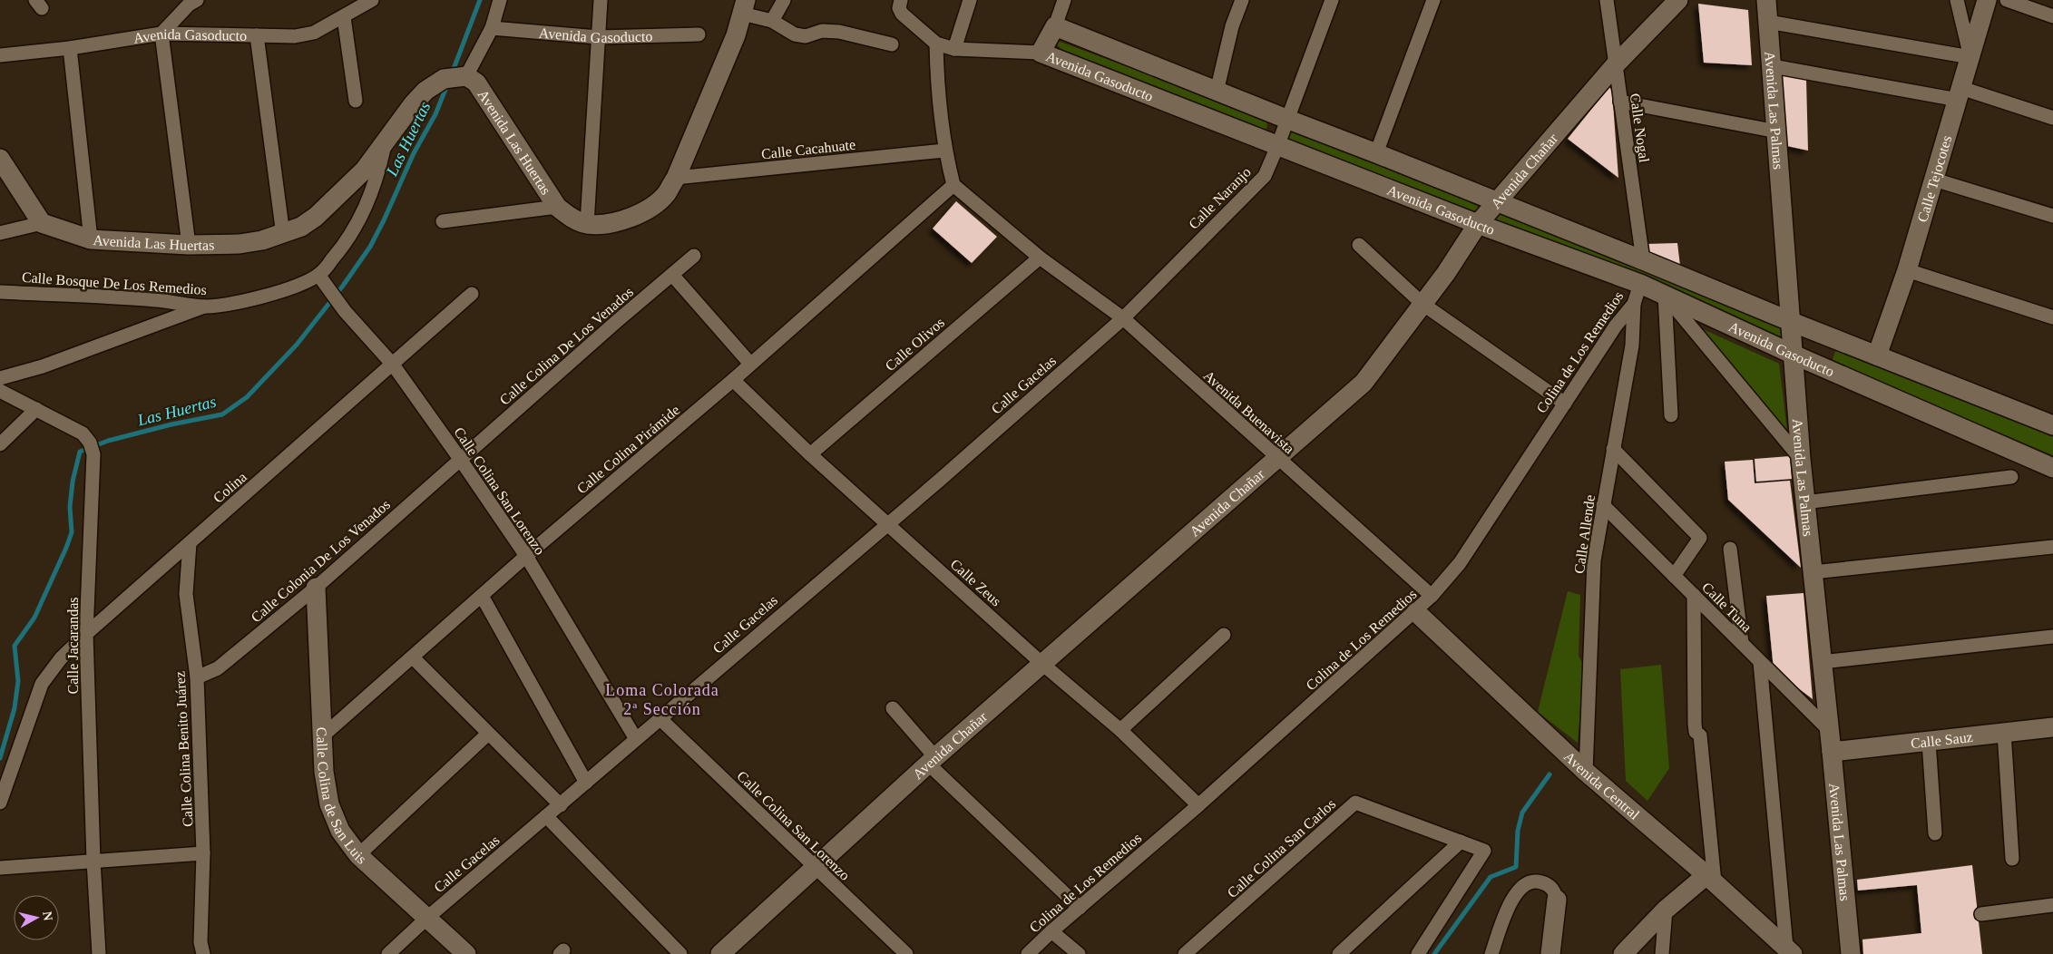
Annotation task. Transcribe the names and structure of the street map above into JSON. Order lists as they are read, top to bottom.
{
  "streets": {
    "street": [
      "Avenida Gasoducto",
      "Avenida Las Palmas",
      "Calle Nogal",
      "Avenida Las Huertas",
      "Calle Cacahuate",
      "Avenida Chañar",
      "Calle Tejocotes",
      "Calle Naranjo",
      "Calle Bosque De Los Remedios",
      "Calle Olivos",
      "Calle Colina De Los Venados",
      "Colina de Los Remedios",
      "Calle Gacelas",
      "Avenida Buenavista",
      "Calle Colina Pirámide",
      "Colina",
      "Calle Colina San Lorenzo",
      "Calle Allende",
      "Calle Colonia De Los Venados",
      "Calle Zeus",
      "Calle Tuna",
      "Calle Jacarandas",
      "Calle Sauz",
      "Calle Colina Benito Juárez",
      "Avenida Central",
      "Calle Colina de San Luis",
      "Calle Colina San Carlos"
    ]
  },
  "crossings": [
    ["Avenida Gasoducto", "Avenida Las Palmas"],
    ["Avenida Gasoducto", "Calle Nogal"],
    ["Avenida Gasoducto", "Avenida Chañar"],
    ["Avenida Gasoducto", "Calle Tejocotes"],
    ["Avenida Gasoducto", "Calle Naranjo"],
    ["Avenida Gasoducto", "Colina de Los Remedios"],
    ["Avenida Las Palmas", "Calle Tuna"],
    ["Avenida Las Palmas", "Calle Sauz"],
    ["Calle Nogal", "Avenida Chañar"],
    ["Avenida Las Huertas", "Calle Cacahuate"],
    ["Avenida Las Huertas", "Calle Bosque De Los Remedios"],
    ["Avenida Chañar", "Avenida Buenavista"],
    ["Avenida Chañar", "Calle Colina San Lorenzo"],
    ["Avenida Chañar", "Calle Zeus"],
    ["Calle Naranjo", "Calle Gacelas"],
    ["Calle Naranjo", "Avenida Buenavista"],
    ["Calle Bosque De Los Remedios", "Calle Colina San Lorenzo"],
    ["Calle Olivos", "Avenida Buenavista"],
    ["Calle Olivos", "Calle Zeus"],
    ["Calle Colina De Los Venados", "Calle Colina San Lorenzo"],
    ["Calle Colina De Los Venados", "Calle Colonia De Los Venados"],
    ["Colina de Los Remedios", "Avenida Buenavista"],
    ["Colina de Los Remedios", "Calle Allende"],
    ["Colina de Los Remedios", "Calle Zeus"],
    ["Colina de Los Remedios", "Avenida Central"],
    ["Calle Gacelas", "Avenida Buenavista"],
    ["Calle Gacelas", "Calle Colina San Lorenzo"],
    ["Calle Gacelas", "Calle Zeus"],
    ["Calle Gacelas", "Calle Colina de San Luis"],
    ["Avenida Buenavista", "Calle Colina Pirámide"],
    ["Calle Colina Pirámide", "Calle Colina San Lorenzo"],
    ["Calle Colina Pirámide", "Calle Zeus"],
    ["Calle Colina Pirámide", "Calle Colina de San Luis"],
    ["Colina", "Calle Colina San Lorenzo"],
    ["Colina", "Calle Jacarandas"],
    ["Colina", "Calle Colina Benito Juárez"],
    ["Calle Colina San Lorenzo", "Calle Colonia De Los Venados"],
    ["Calle Allende", "Calle Tuna"],
    ["Calle Allende", "Avenida Central"],
    ["Calle Colonia De Los Venados", "Calle Colina Benito Juárez"],
    ["Calle Colonia De Los Venados", "Calle Colina de San Luis"]
  ],
  "districts": ["Loma Colorada 2ª Sección"],
  "water": ["Las Huertas"],
  "north": "right"
}
